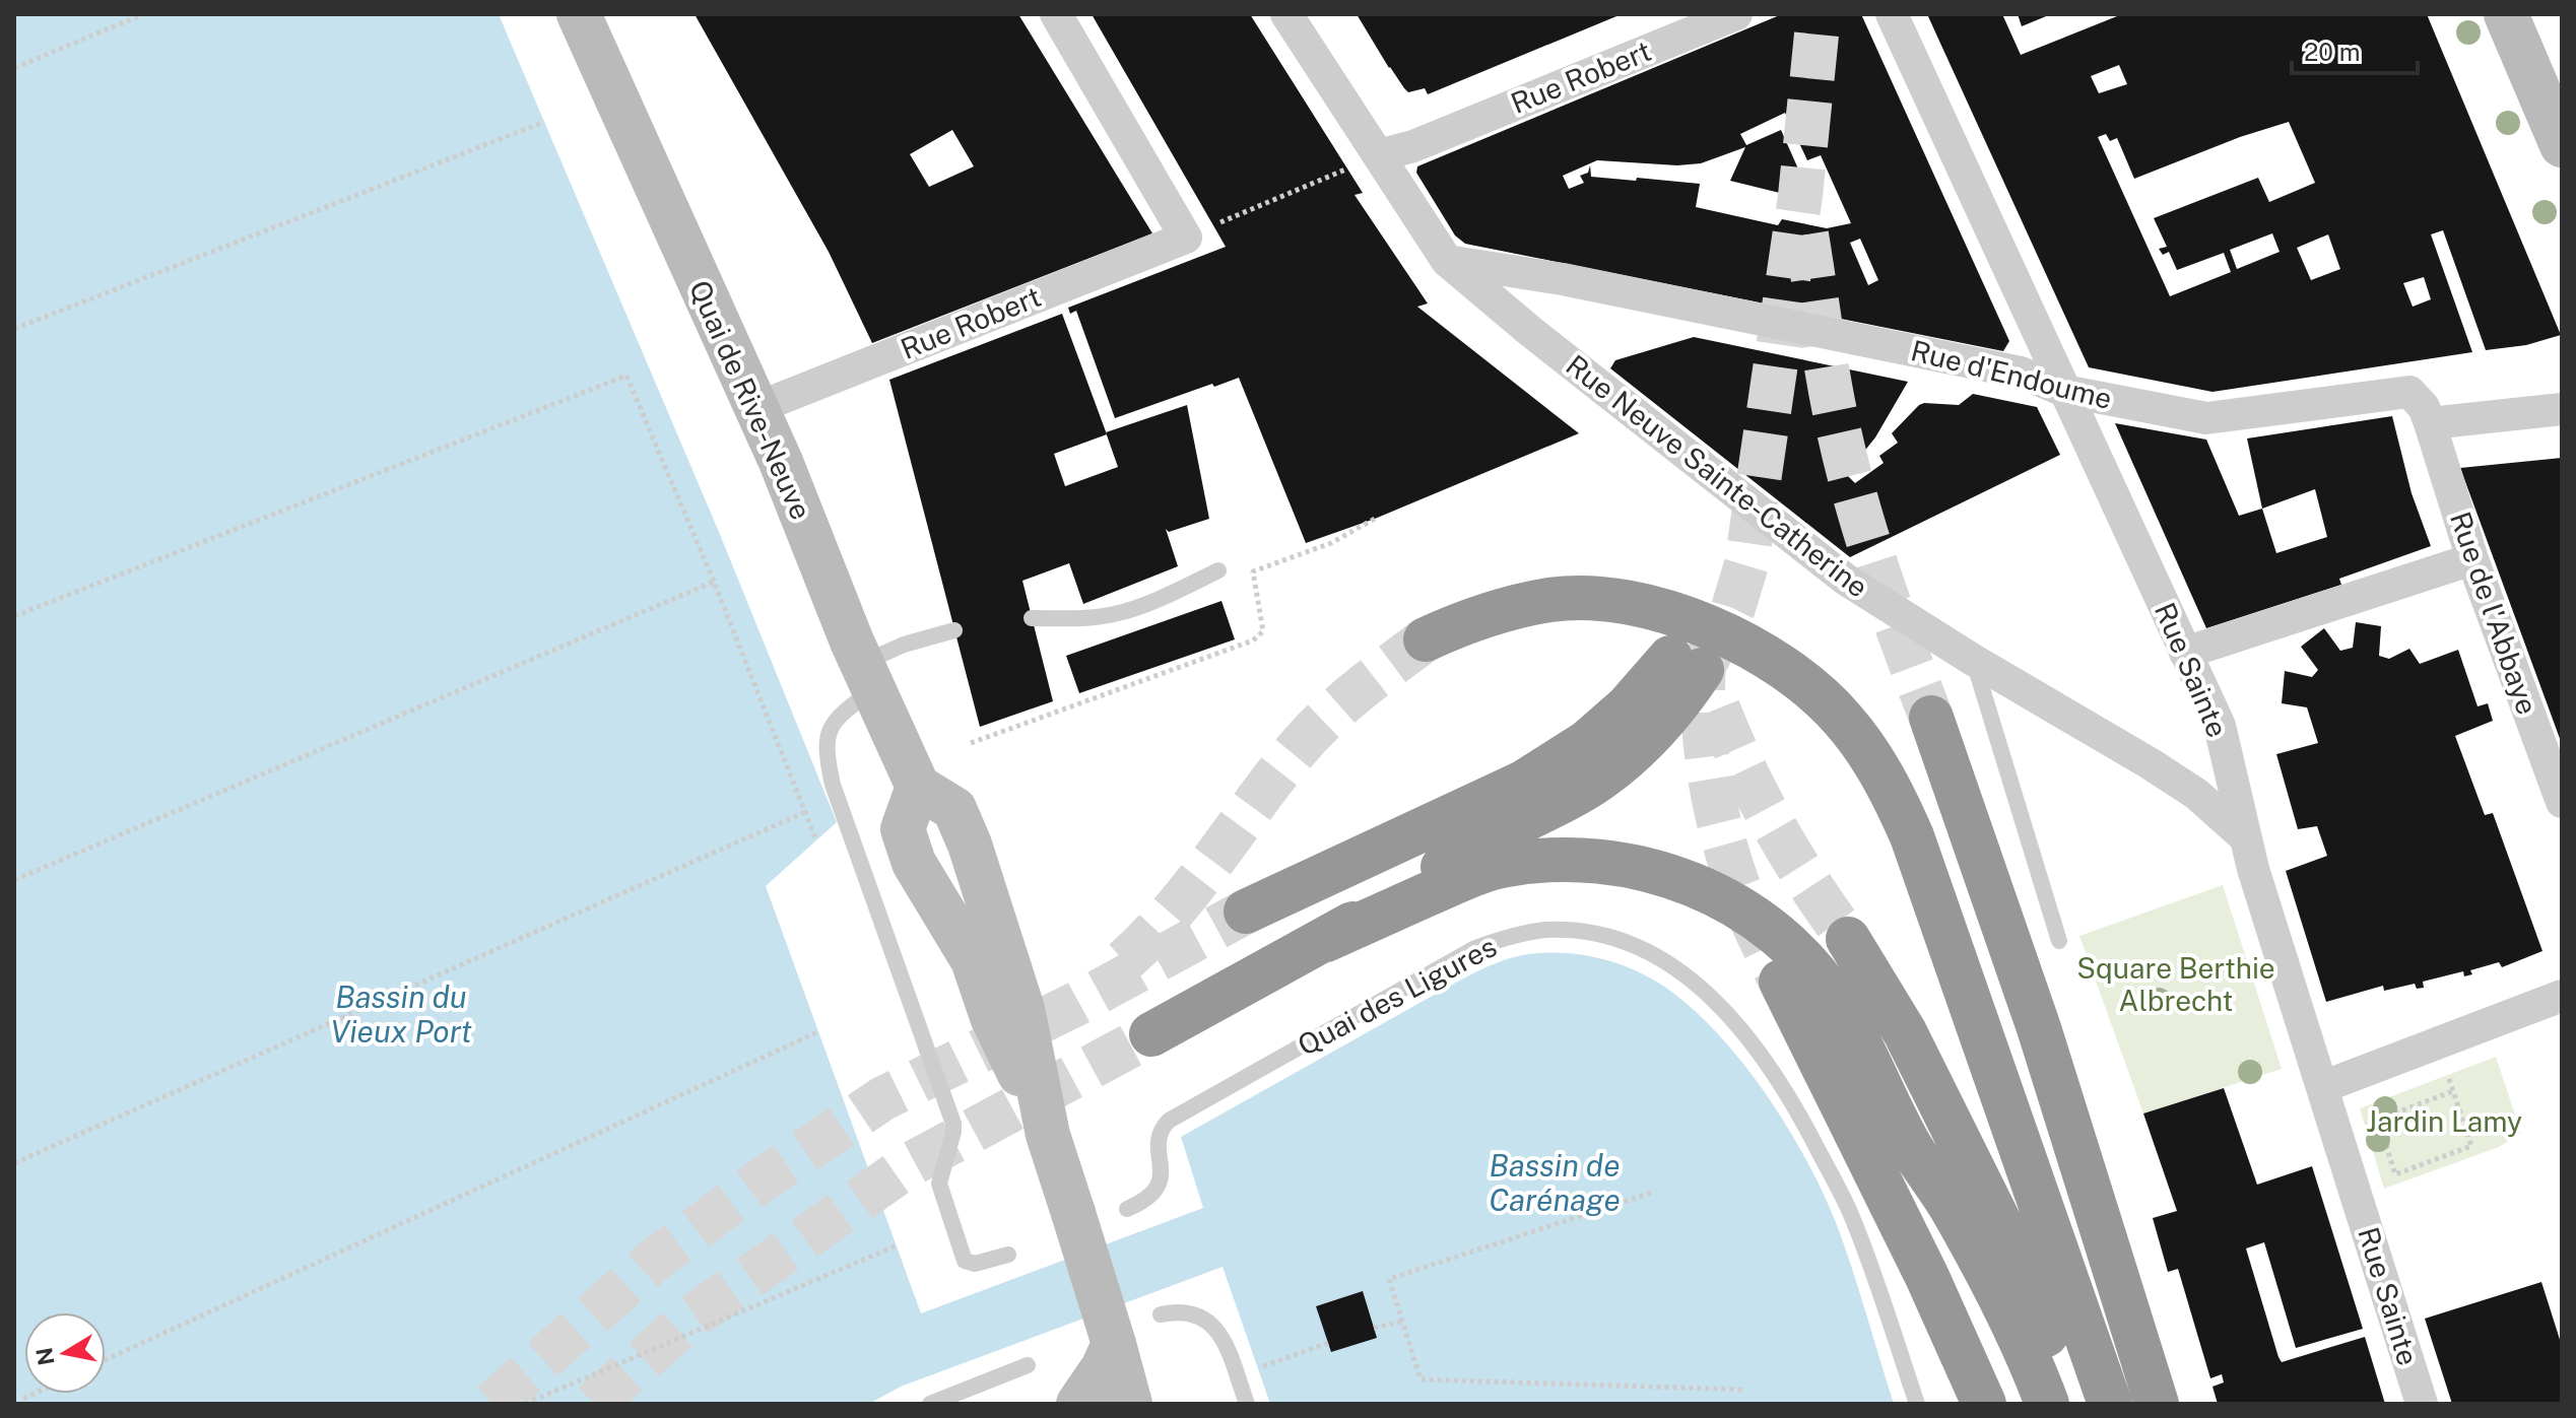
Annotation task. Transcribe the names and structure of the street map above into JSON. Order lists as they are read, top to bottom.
{
  "streets": {
    "main road": ["Quai de Rive-Neuve"],
    "street": [
      "Rue Robert",
      "Rue d'Endoume",
      "Rue Neuve Sainte-Catherine",
      "Rue de l'Abbaye",
      "Rue Sainte"
    ],
    "lane": ["Quai des Ligures"]
  },
  "crossings": [
    ["Rue Robert", "Quai de Rive-Neuve"],
    ["Rue Robert", "Rue Neuve Sainte-Catherine"],
    ["Rue d'Endoume", "Rue Neuve Sainte-Catherine"],
    ["Rue d'Endoume", "Rue de l'Abbaye"],
    ["Rue d'Endoume", "Rue Sainte"],
    ["Rue Neuve Sainte-Catherine", "Rue Sainte"]
  ],
  "water": ["Bassin du Vieux Port", "Bassin de Carénage"],
  "parks": ["Square Berthie Albrecht", "Jardin Lamy"],
  "scale_bar": "20 m",
  "north": "left"
}
